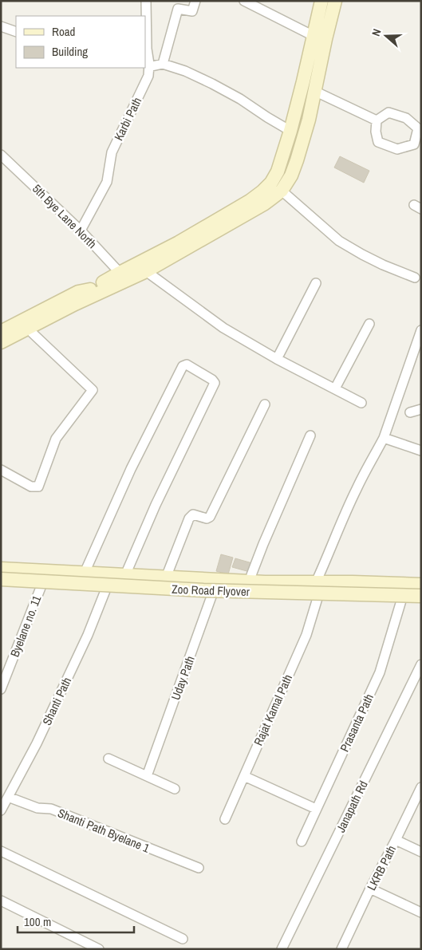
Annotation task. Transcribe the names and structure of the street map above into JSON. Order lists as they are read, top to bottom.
{
  "streets": {
    "main road": ["Zoo Road Flyover"],
    "street": [
      "Karbi Path",
      "5th Bye Lane North",
      "Byelane no. 11",
      "Uday Path",
      "Shanti Path",
      "Rajat Kamal Path",
      "Prasanta Path",
      "Janapath Rd",
      "Shanti Path Byelane 1",
      "LKRB Path"
    ]
  },
  "crossings": [
    ["Karbi Path", "5th Bye Lane North"],
    ["Shanti Path", "Shanti Path Byelane 1"]
  ],
  "legend": ["Road", "Building"],
  "scale_bar": "100 m",
  "north": "left"
}
